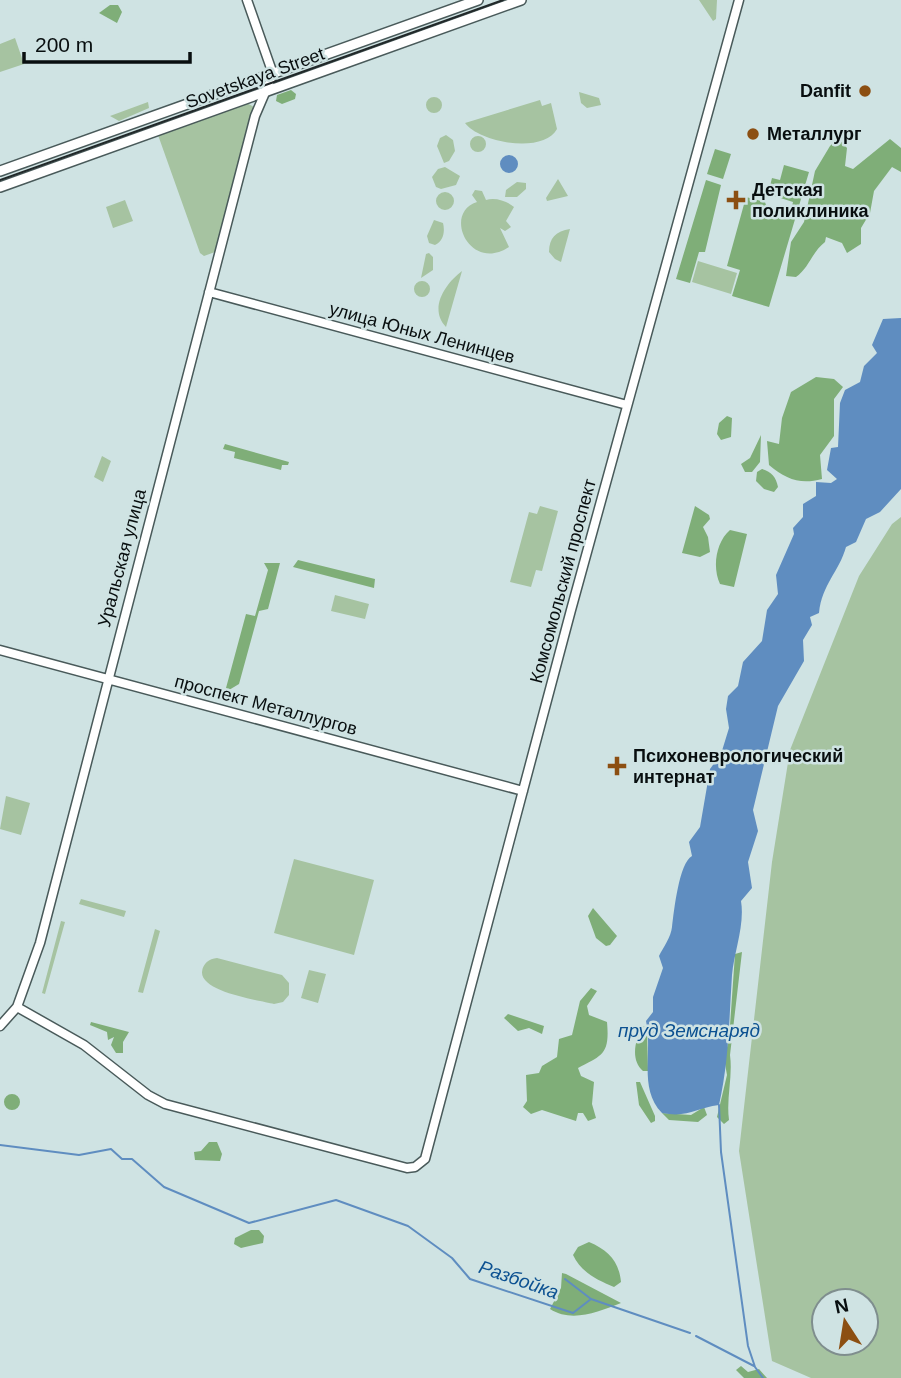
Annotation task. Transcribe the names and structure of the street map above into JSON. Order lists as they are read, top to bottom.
{
  "streets": {
    "main road": ["Sovetskaya Street"],
    "street": [
      "улица Юных Ленинцев",
      "Уральская улица",
      "Комсомольский проспект",
      "проспект Металлургов"
    ]
  },
  "crossings": [
    ["Sovetskaya Street", "Уральская улица"],
    ["улица Юных Ленинцев", "Уральская улица"],
    ["улица Юных Ленинцев", "Комсомольский проспект"],
    ["Уральская улица", "Комсомольский проспект"],
    ["Уральская улица", "проспект Металлургов"],
    ["Комсомольский проспект", "проспект Металлургов"]
  ],
  "water": ["пруд Земснаряд", "Разбойка"],
  "places": {
    "other": ["Danfit", "Металлург"],
    "health": ["Детская поликлиника", "Психоневрологический интернат"]
  },
  "scale_bar": "200 m",
  "north": "top"
}
